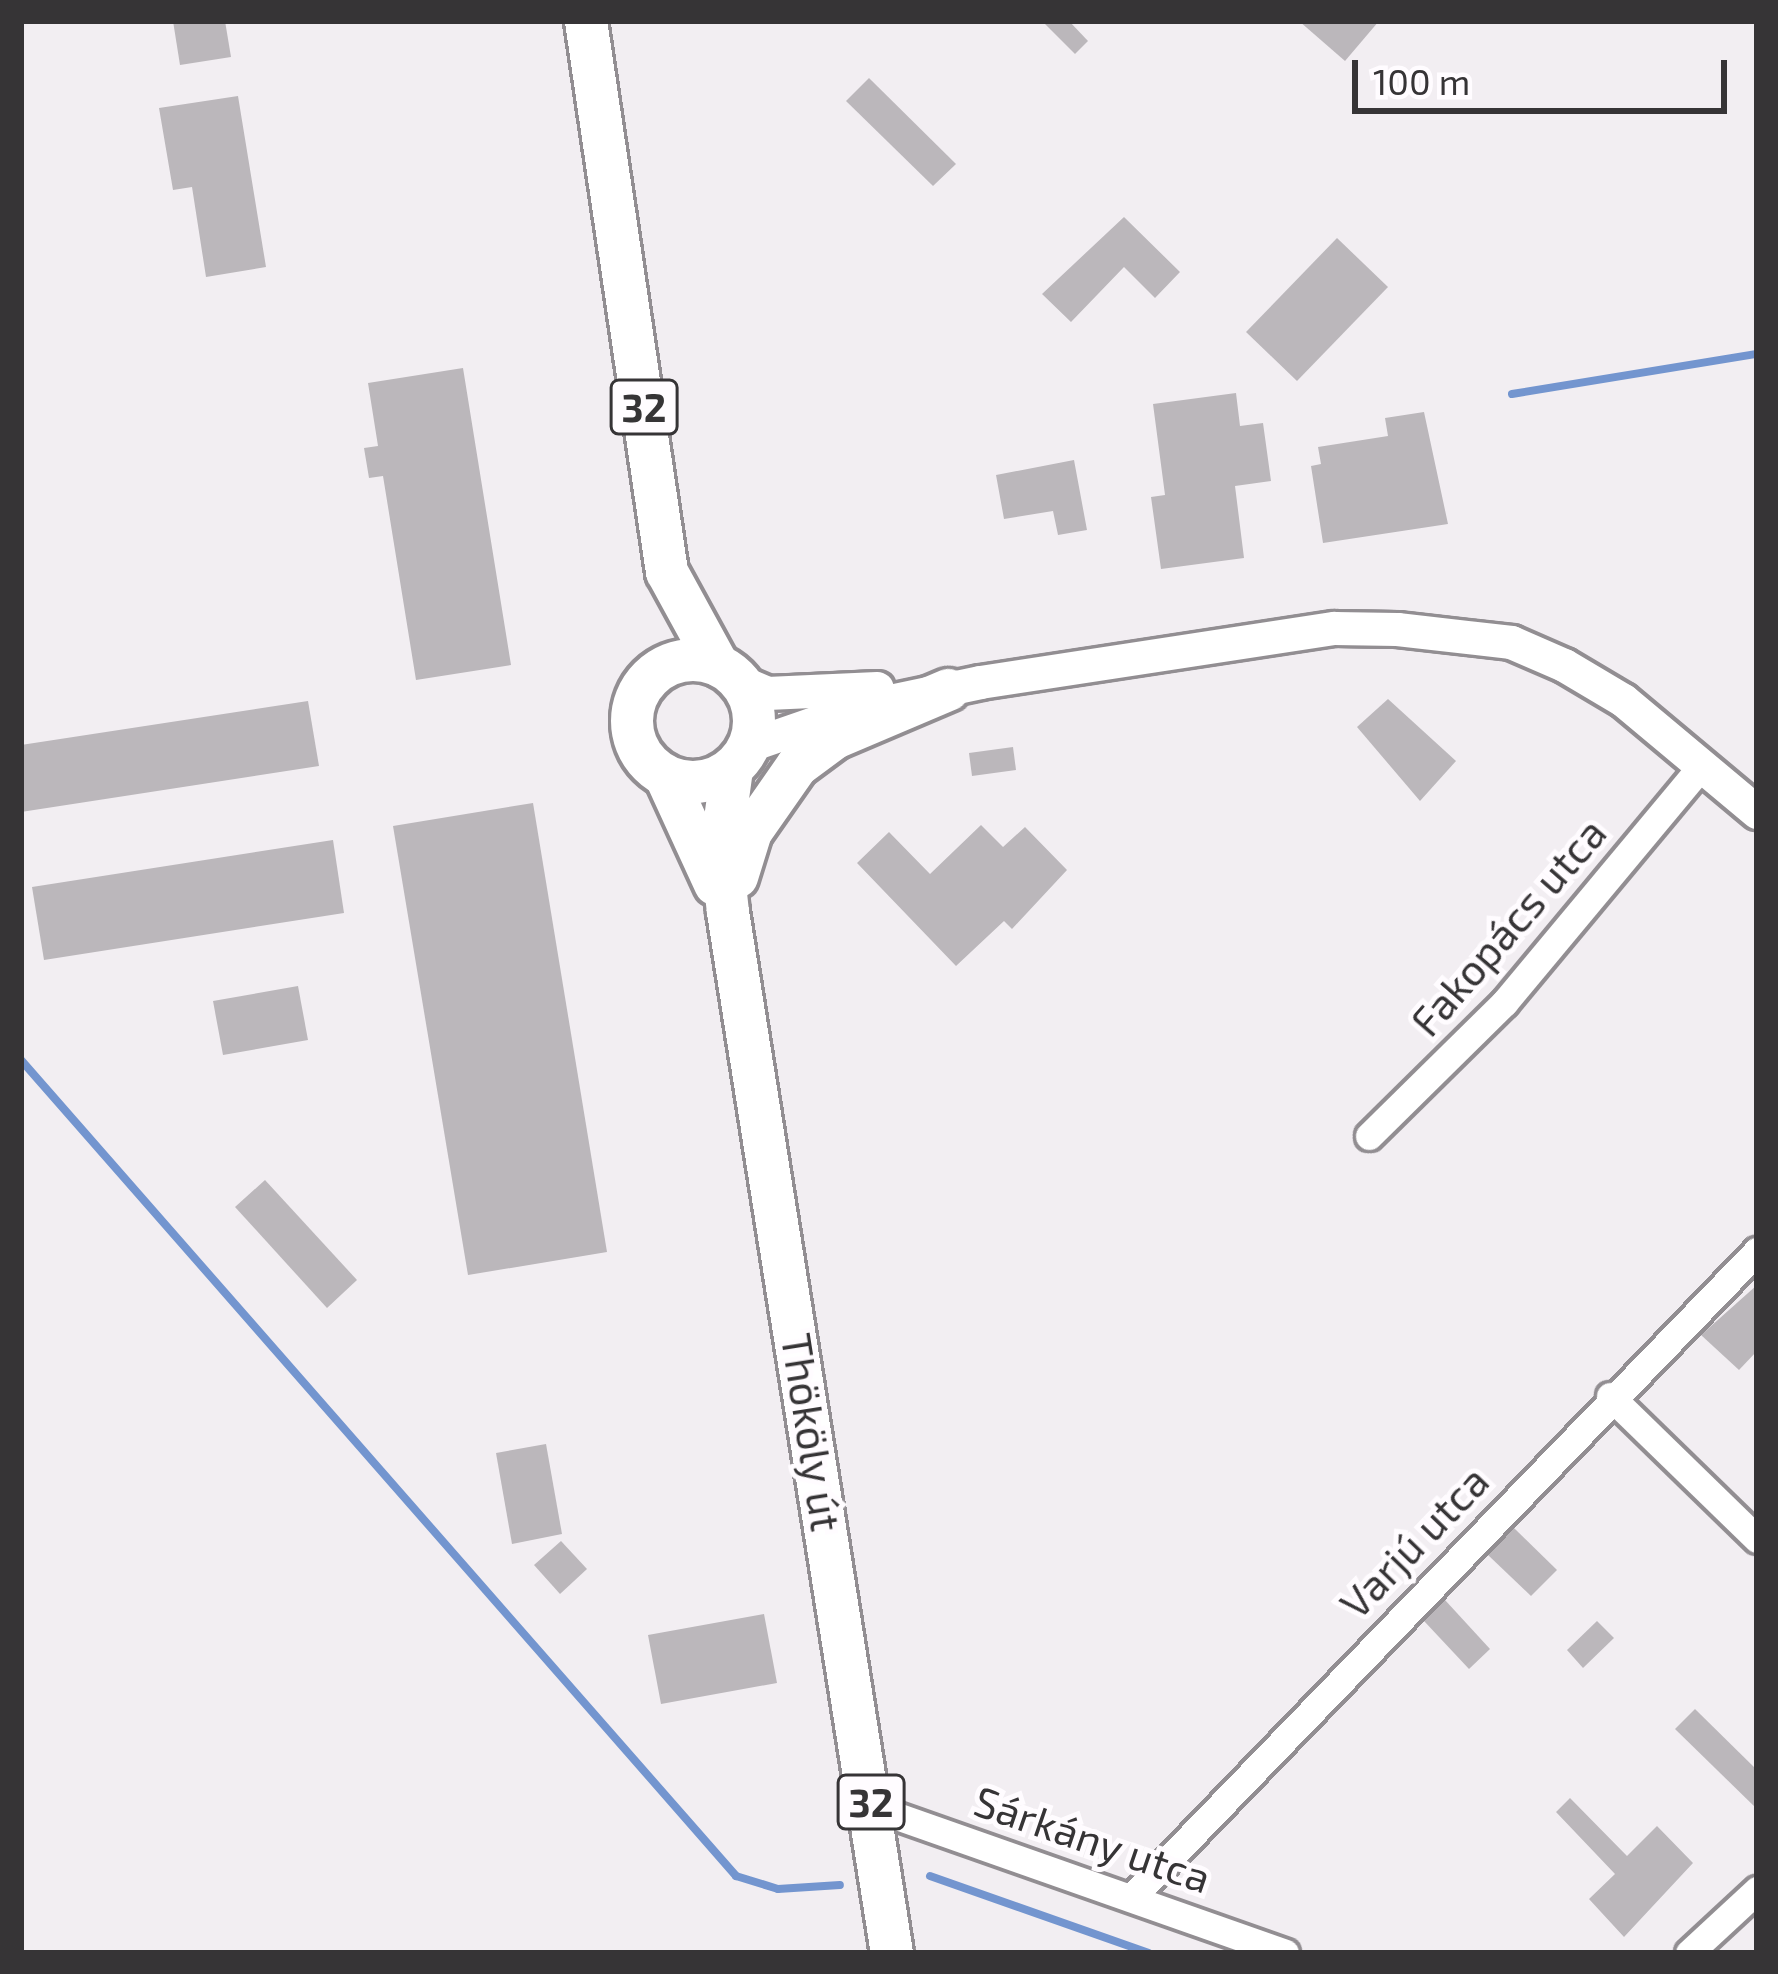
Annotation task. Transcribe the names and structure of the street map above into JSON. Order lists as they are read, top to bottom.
{
  "streets": {
    "main road": ["32", "Thököly út"],
    "street": ["Fakopács utca", "Varjú utca", "Sárkány utca"]
  },
  "crossings": [
    ["32", "Thököly út"],
    ["Thököly út", "Sárkány utca"],
    ["Varjú utca", "Sárkány utca"]
  ],
  "scale_bar": "100 m"
}
